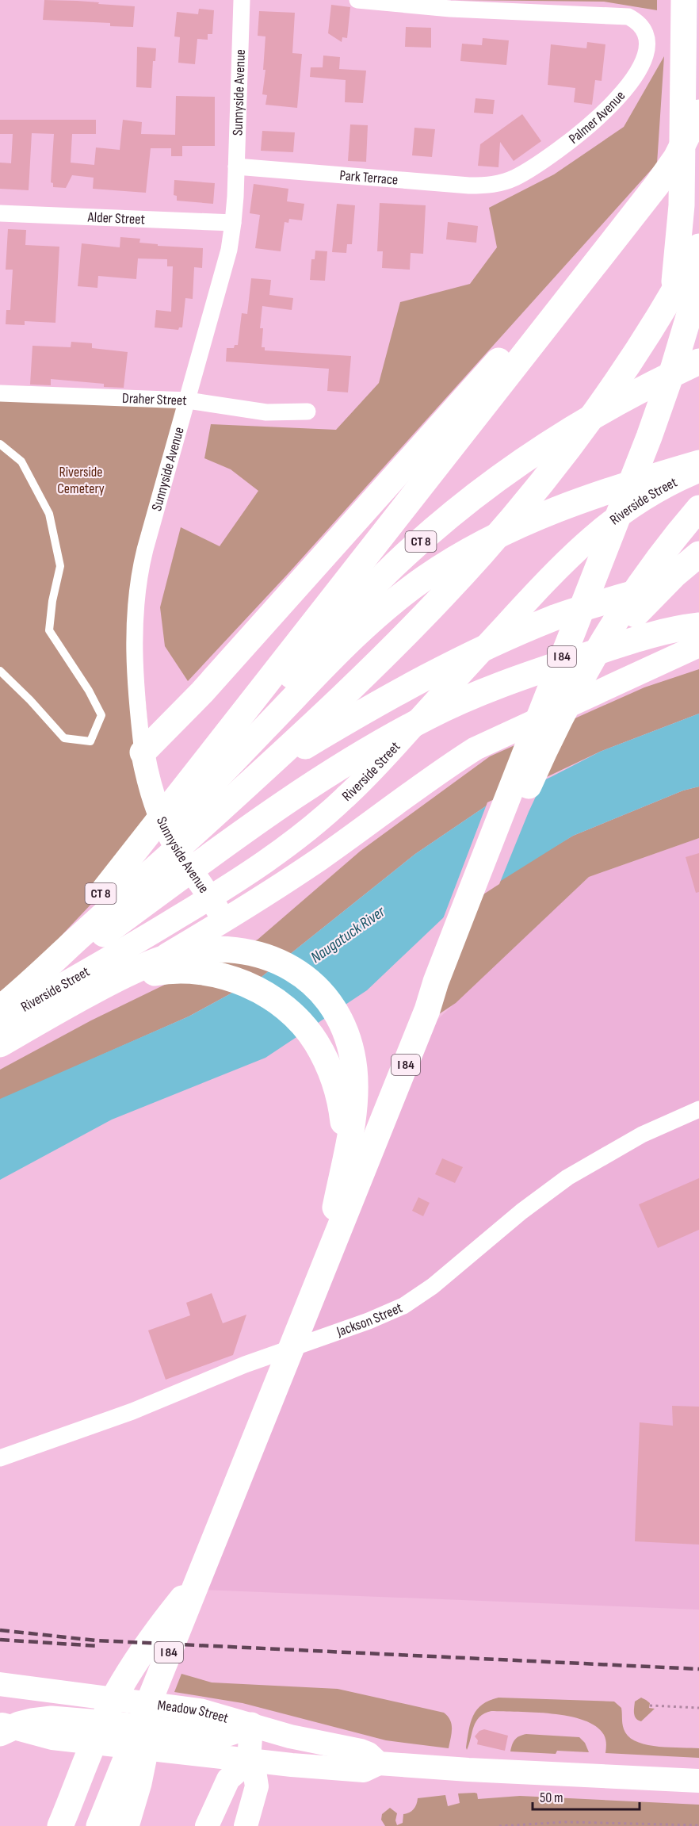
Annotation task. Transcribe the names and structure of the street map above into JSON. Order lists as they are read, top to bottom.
{
  "streets": {
    "highway": ["CT 8", "I 84"],
    "street": [
      "Sunnyside Avenue",
      "Palmer Avenue",
      "Park Terrace",
      "Alder Street",
      "Draher Street",
      "Riverside Street",
      "Jackson Street",
      "Meadow Street"
    ]
  },
  "crossings": [
    ["Sunnyside Avenue", "Park Terrace"],
    ["Sunnyside Avenue", "Alder Street"],
    ["Sunnyside Avenue", "Draher Street"],
    ["Sunnyside Avenue", "Riverside Street"],
    ["Palmer Avenue", "Park Terrace"],
    ["Riverside Street", "CT 8"]
  ],
  "water": ["Naugatuck River"],
  "parks": ["Riverside Cemetery"],
  "scale_bar": "50 m"
}
